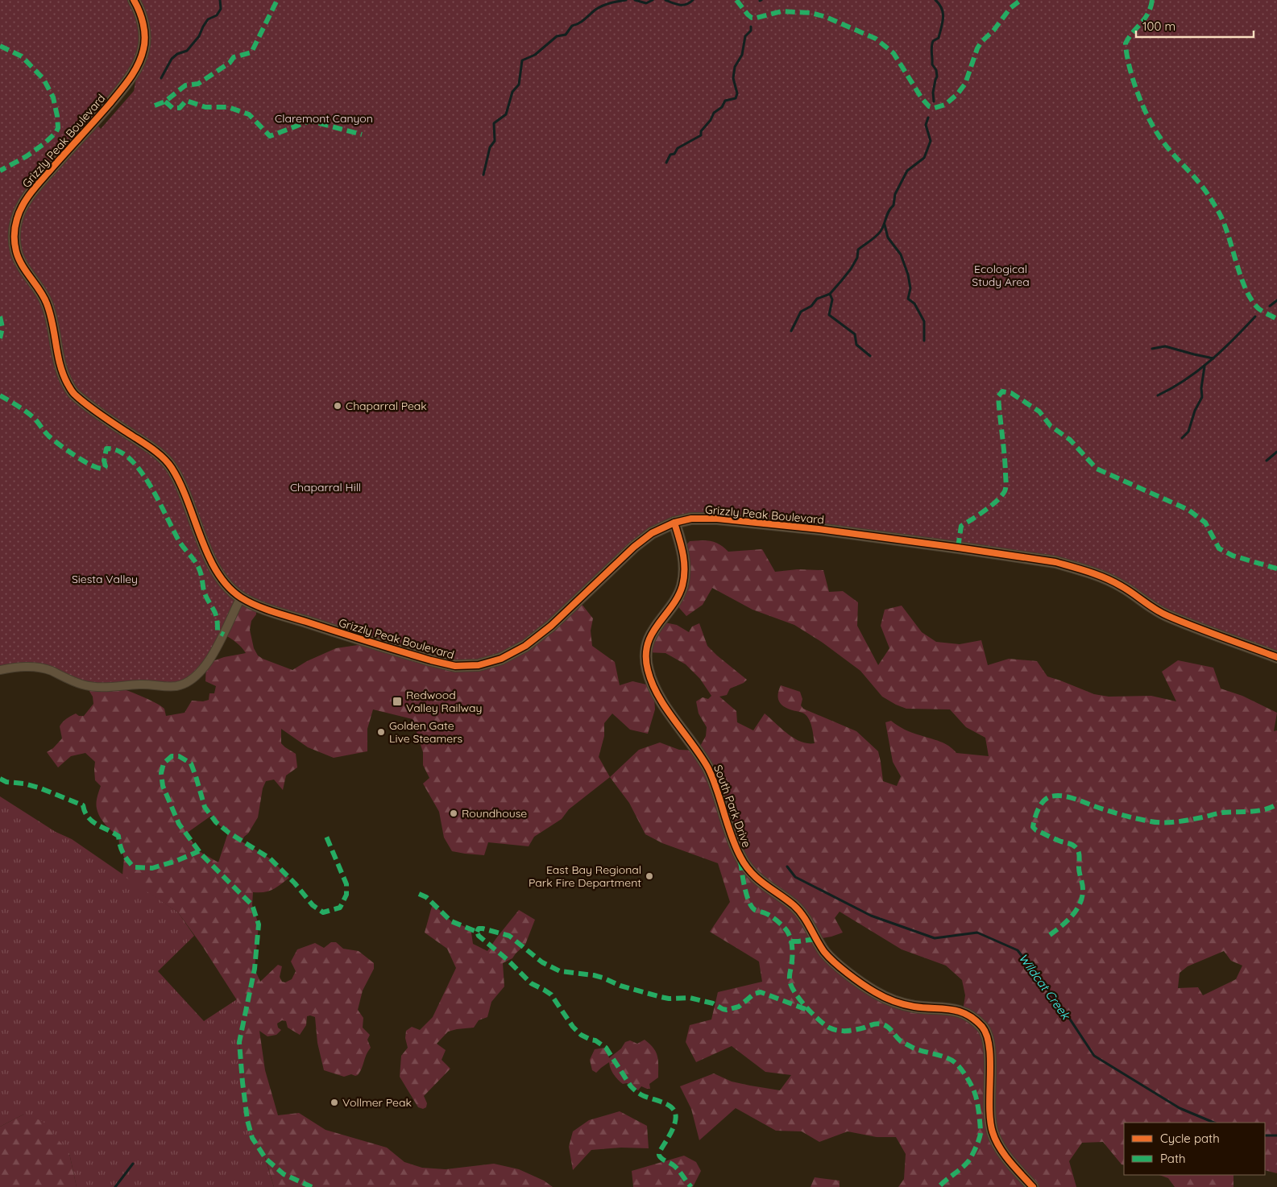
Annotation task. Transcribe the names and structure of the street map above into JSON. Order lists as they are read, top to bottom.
{
  "streets": {
    "street": ["Grizzly Peak Boulevard", "South Park Drive"]
  },
  "crossings": [
    ["Grizzly Peak Boulevard", "South Park Drive"]
  ],
  "water": ["Wildcat Creek"],
  "parks": [
    "Claremont Canyon",
    "Ecological Study Area",
    "Chaparral Hill",
    "Siesta Valley"
  ],
  "places": {
    "other": [
      "Chaparral Peak",
      "Golden Gate Live Steamers",
      "Roundhouse",
      "East Bay Regional Park Fire Department",
      "Vollmer Peak"
    ],
    "transit": ["Redwood Valley Railway"]
  },
  "legend": ["Cycle path", "Path"],
  "scale_bar": "100 m"
}
